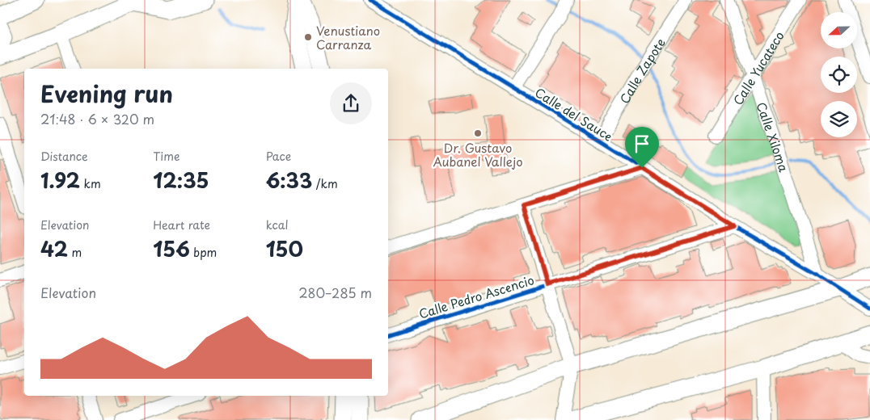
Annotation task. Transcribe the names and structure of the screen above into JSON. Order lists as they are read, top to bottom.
{
  "streets": {
    "street": [
      "Calle Yucateco",
      "Calle Zapote",
      "Calle del Sauce",
      "Calle Xiloma",
      "Calle Pedro Ascencio"
    ]
  },
  "crossings": [
    ["Calle Yucateco", "Calle Xiloma"],
    ["Calle Zapote", "Calle del Sauce"],
    ["Calle del Sauce", "Calle Xiloma"],
    ["Calle del Sauce", "Calle Pedro Ascencio"]
  ],
  "places": ["Venustiano Carranza", "Dr. Gustavo Aubanel Vallejo"],
  "north": "left",
  "page": {
    "heading": ["Evening run", "21:48 · 6 × 320 m"],
    "stats": [
      ["Distance", "1.92 km"],
      ["Time", "12:35"],
      ["Pace", "6:33 /km"],
      ["Elevation", "42 m"],
      ["Heart rate", "156 bpm"],
      ["kcal", "150"]
    ],
    "chart": ["Elevation", "280–285 m"]
  }
}
